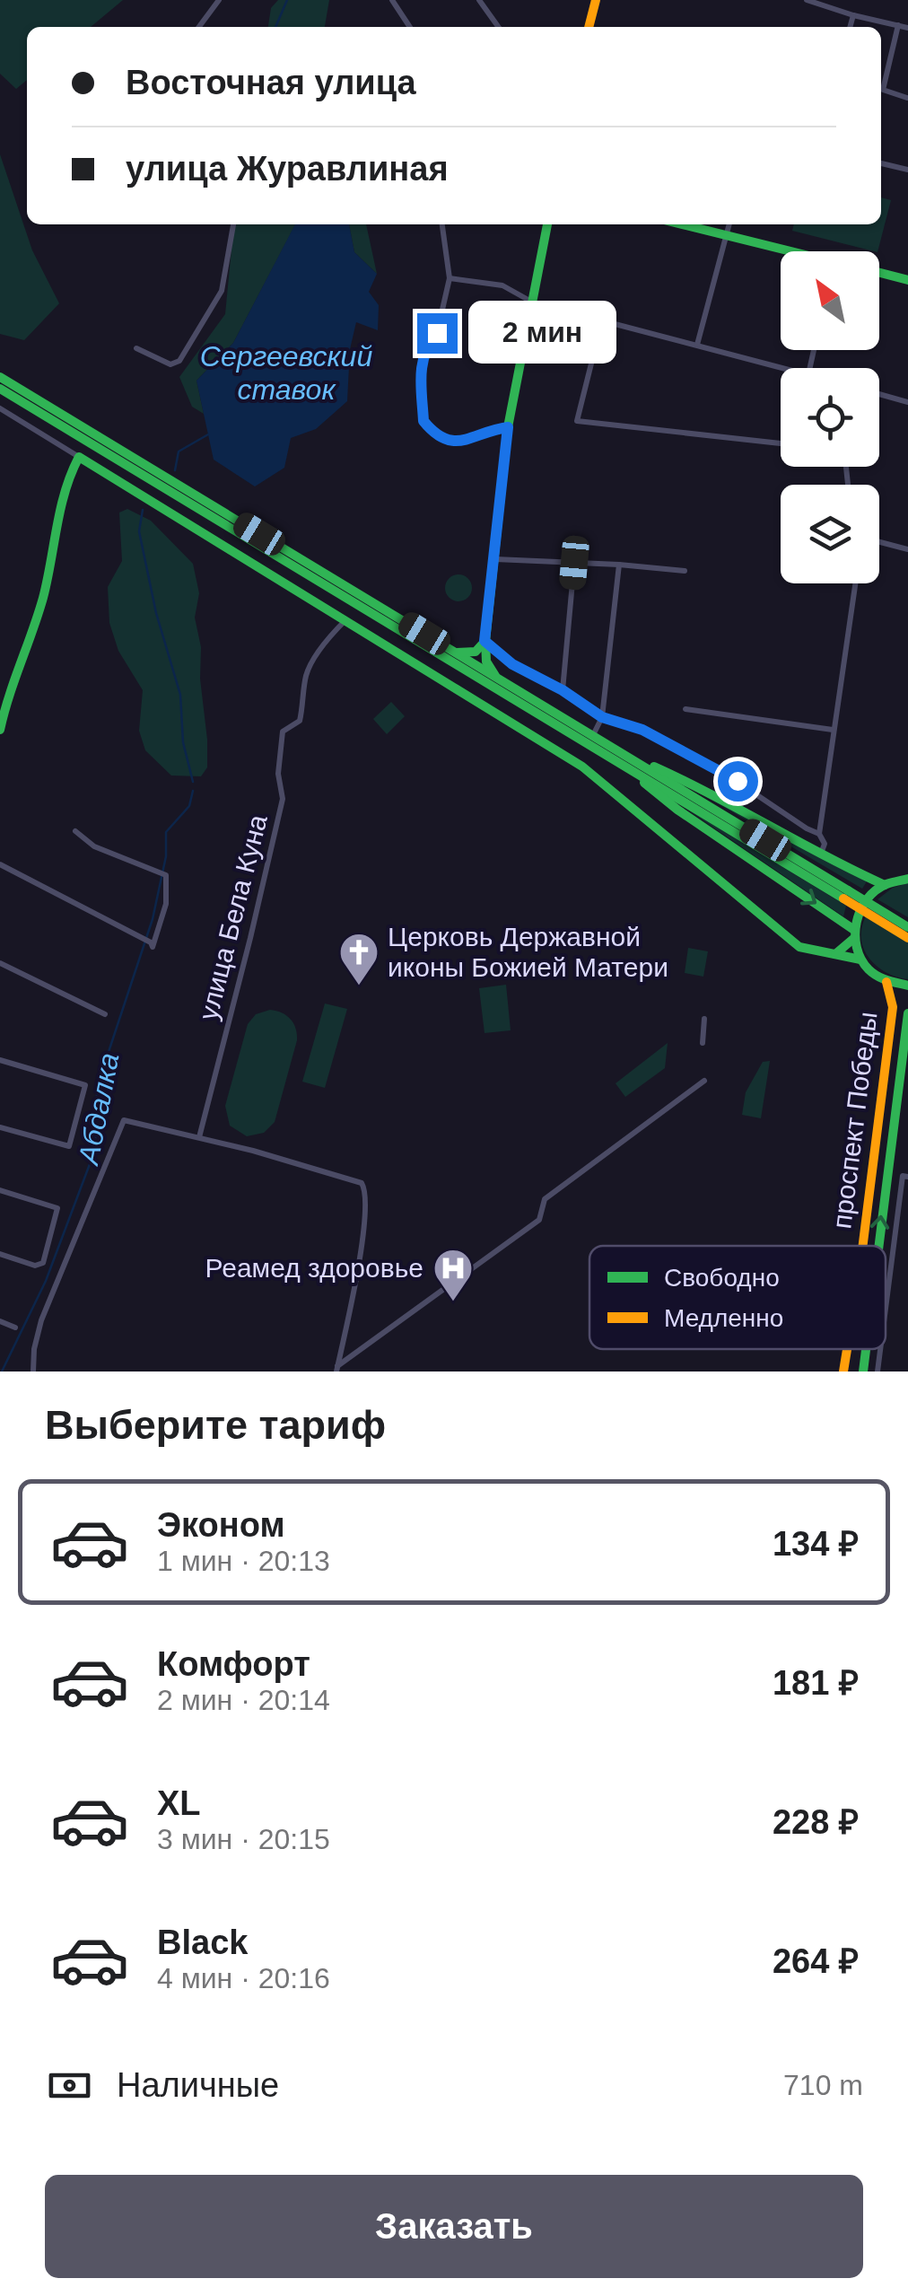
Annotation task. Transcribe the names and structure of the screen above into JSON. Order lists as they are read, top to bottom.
{
  "streets": {
    "main road": ["проспект Победы"],
    "street": ["улица Бела Куна"]
  },
  "water": ["Сергеевский ставок", "Абдалка"],
  "places": {
    "church": ["Церковь Державной иконы Божией Матери"],
    "hospital": ["Реамед здоровье"]
  },
  "legend": ["Свободно", "Медленно"],
  "north": "top left",
  "page": {
    "banner": ["Восточная улица", "улица Журавлиная"],
    "bubble": "2 мин",
    "heading": "Выберите тариф",
    "list": [
      {
        "name": "Эконом",
        "note": "1 мин · 20:13",
        "value": "134 ₽"
      },
      {
        "name": "Комфорт",
        "note": "2 мин · 20:14",
        "value": "181 ₽"
      },
      {
        "name": "XL",
        "note": "3 мин · 20:15",
        "value": "228 ₽"
      },
      {
        "name": "Black",
        "note": "4 мин · 20:16",
        "value": "264 ₽"
      }
    ],
    "pay": ["Наличные", "710 m"],
    "buttons": "Заказать"
  }
}
